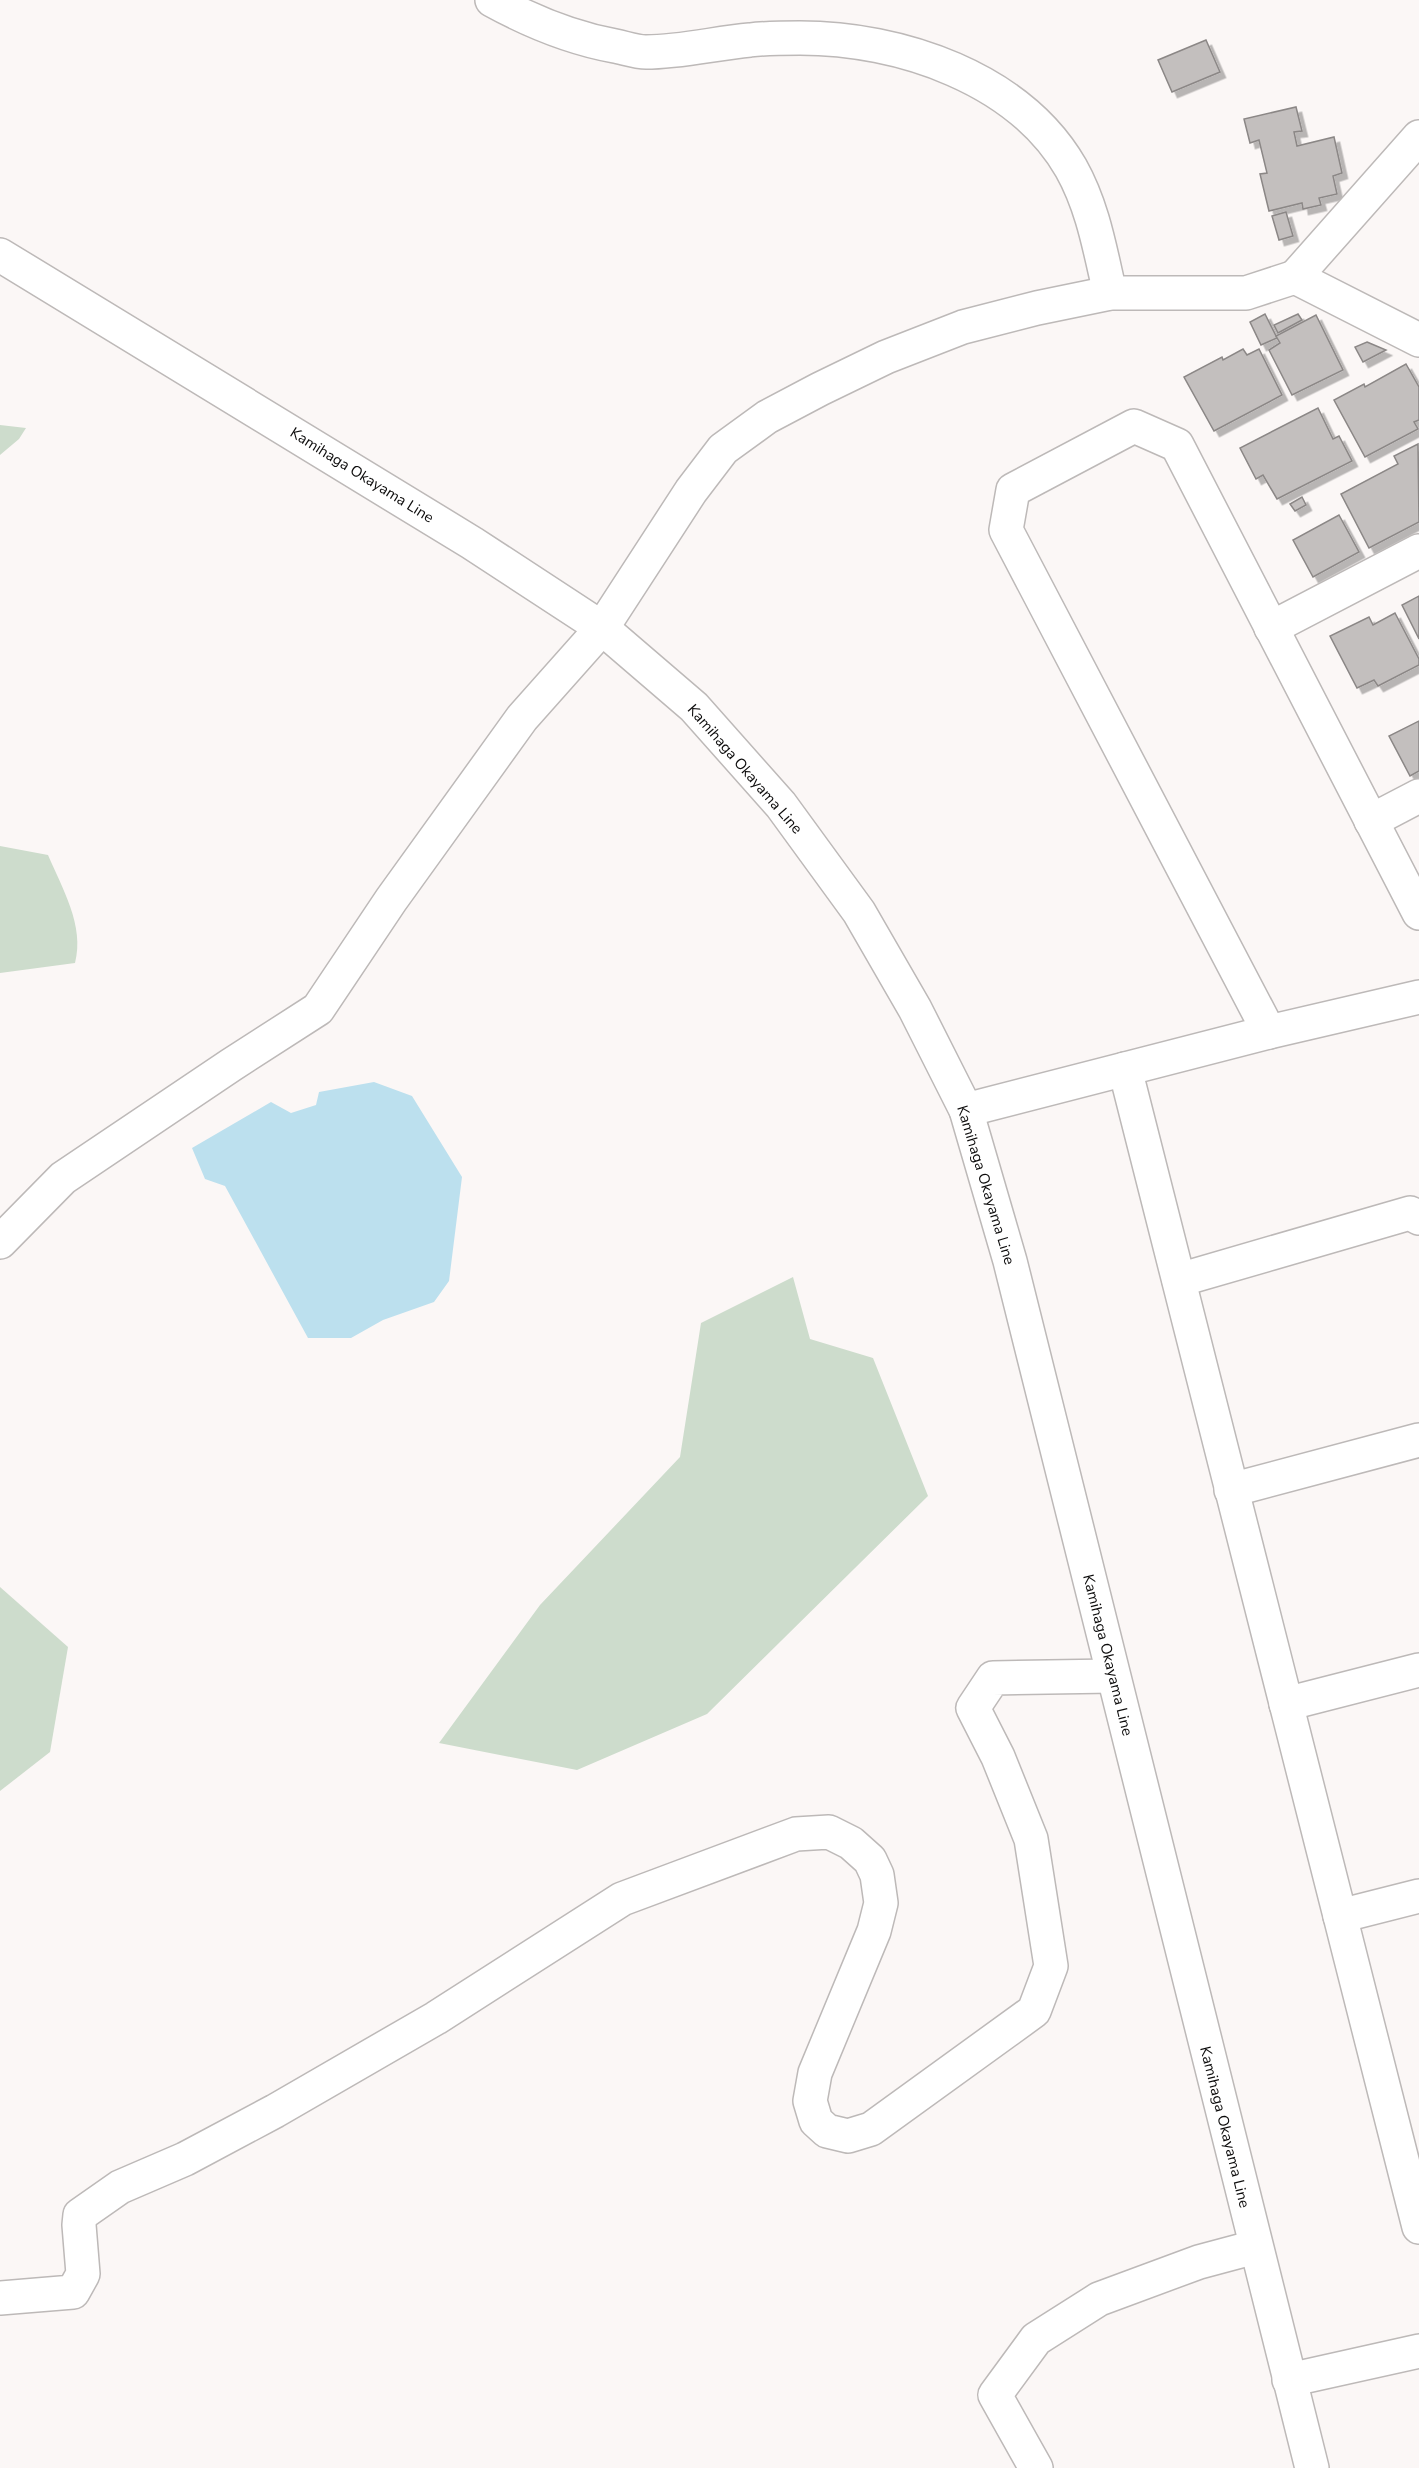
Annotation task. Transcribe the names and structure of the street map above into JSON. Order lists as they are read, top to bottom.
{
  "streets": {
    "street": ["Kamihaga Okayama Line"]
  }
}
